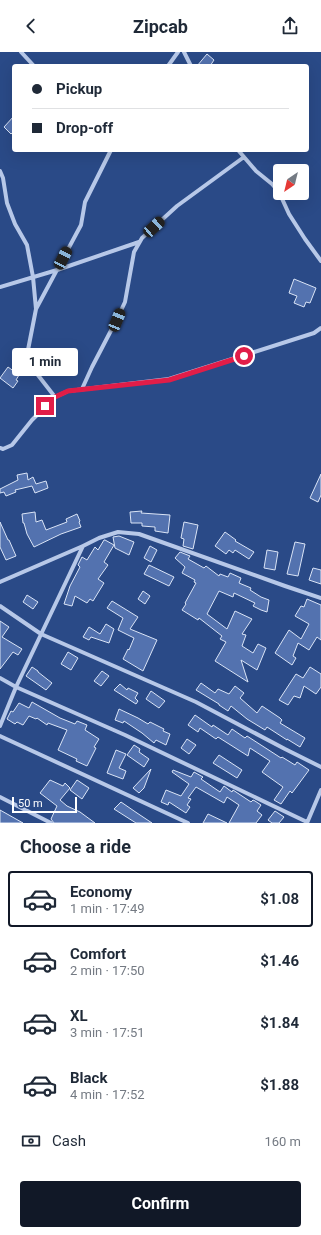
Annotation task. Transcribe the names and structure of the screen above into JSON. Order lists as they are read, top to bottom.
{
  "scale_bar": "50 m",
  "north": "bottom left",
  "page": {
    "header": "Zipcab",
    "banner": ["Pickup", "Drop-off"],
    "bubble": "1 min",
    "scale": "50 m",
    "heading": "Choose a ride",
    "list": [
      {
        "name": "Economy",
        "note": "1 min · 17:49",
        "value": "$1.08"
      },
      {
        "name": "Comfort",
        "note": "2 min · 17:50",
        "value": "$1.46"
      },
      {
        "name": "XL",
        "note": "3 min · 17:51",
        "value": "$1.84"
      },
      {
        "name": "Black",
        "note": "4 min · 17:52",
        "value": "$1.88"
      }
    ],
    "pay": ["Cash", "160 m"],
    "buttons": "Confirm"
  }
}
